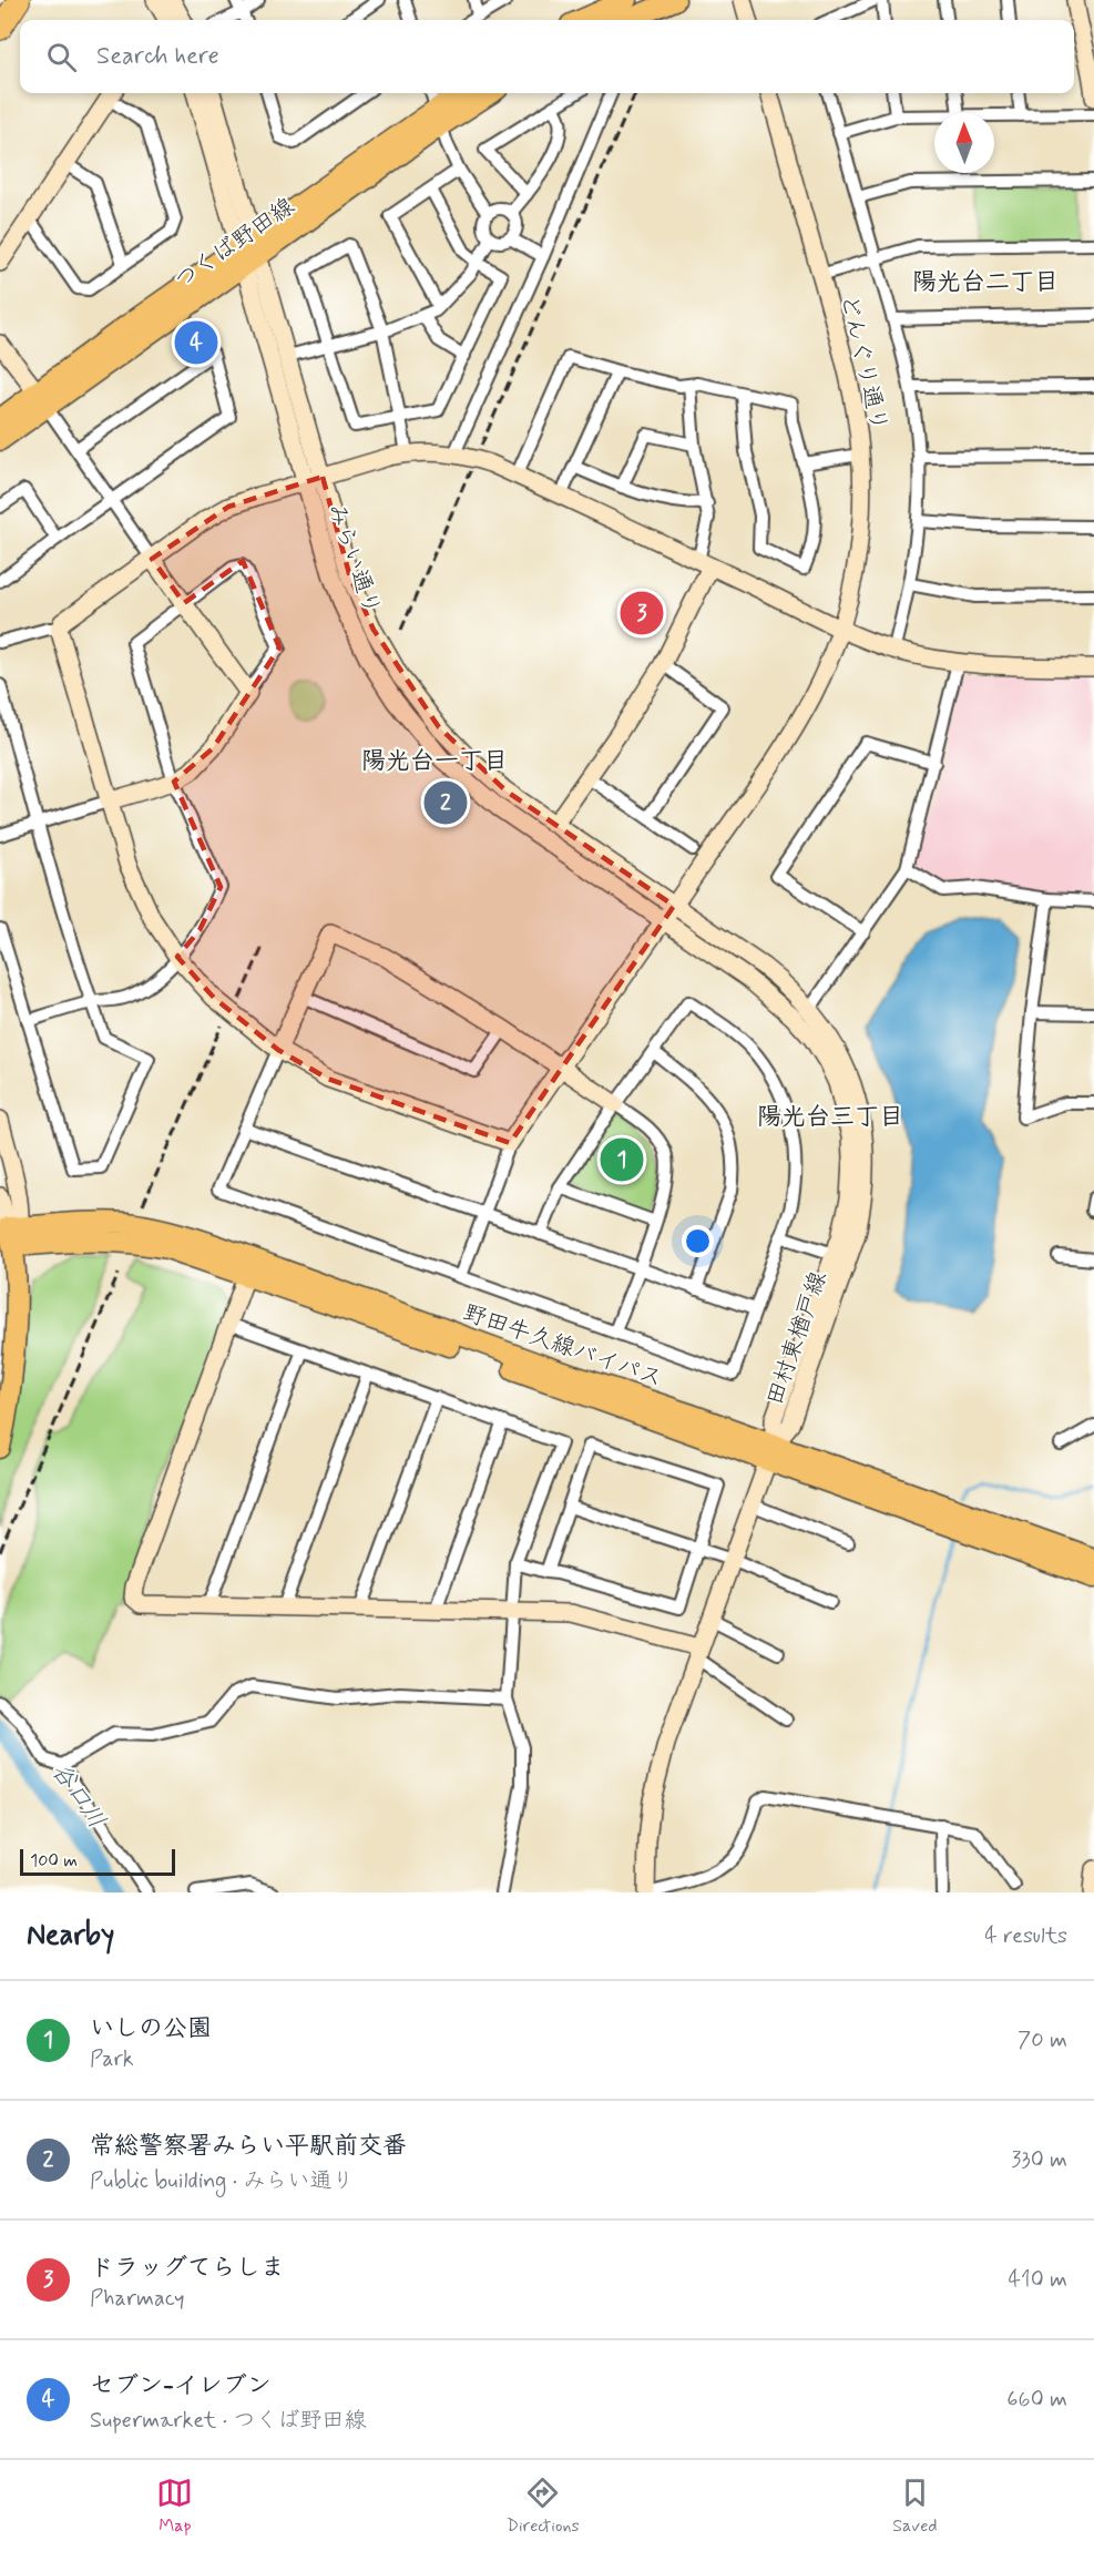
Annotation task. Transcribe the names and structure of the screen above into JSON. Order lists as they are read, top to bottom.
{
  "streets": {
    "main road": ["つくば野田線", "野田牛久線バイパス"],
    "street": ["どんぐり通り", "みらい通り", "田村東楢戸線"]
  },
  "crossings": [
    ["つくば野田線", "みらい通り"],
    ["どんぐり通り", "みらい通り"],
    ["どんぐり通り", "田村東楢戸線"],
    ["みらい通り", "田村東楢戸線"],
    ["田村東楢戸線", "野田牛久線バイパス"]
  ],
  "districts": ["陽光台二丁目", "陽光台一丁目", "陽光台三丁目"],
  "water": ["谷口川"],
  "scale_bar": "100 m",
  "north": "top",
  "page": {
    "search": "Search here",
    "pins": [
      "4",
      "3",
      "2",
      "1"
    ],
    "scale": "100 m",
    "heading": ["Nearby", "4 results"],
    "list": [
      {
        "mark": "1",
        "name": "いしの公園",
        "note": "Park",
        "value": "70 m"
      },
      {
        "mark": "2",
        "name": "常総警察署みらい平駅前交番",
        "note": "Public building · みらい通り",
        "value": "330 m"
      },
      {
        "mark": "3",
        "name": "ドラッグてらしま",
        "note": "Pharmacy",
        "value": "410 m"
      },
      {
        "mark": "4",
        "name": "セブン-イレブン",
        "note": "Supermarket · つくば野田線",
        "value": "660 m"
      }
    ],
    "nav": ["Map", "Directions", "Saved"]
  }
}
